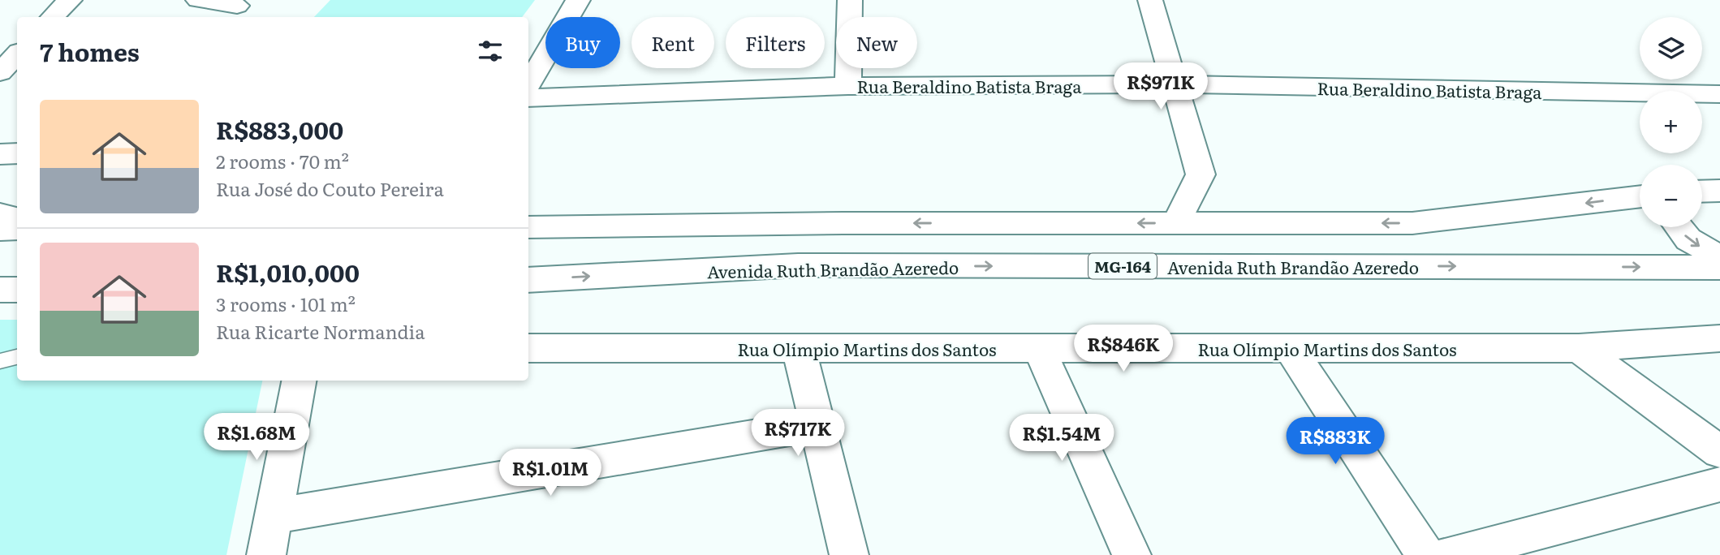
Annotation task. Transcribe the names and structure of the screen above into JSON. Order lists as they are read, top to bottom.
{
  "streets": {
    "street": [
      "Rua Beraldino Batista Braga",
      "MG-164",
      "Avenida Ruth Brandão Azeredo",
      "Rua Olímpio Martins dos Santos"
    ]
  },
  "page": {
    "map_buttons": ["+", "−"],
    "chip": [
      "Buy",
      "Rent",
      "Filters",
      "New"
    ],
    "heading": "7 homes",
    "price": [
      "R$971K",
      "R$846K",
      "R$717K",
      "R$1.68M",
      "R$1.54M",
      "R$883K",
      "R$1.01M"
    ],
    "list": [
      {
        "name": "R$883,000",
        "note": "2 rooms · 70 m² · Rua José do Couto Pereira"
      },
      {
        "name": "R$1,010,000",
        "note": "3 rooms · 101 m² · Rua Ricarte Normandia"
      }
    ]
  }
}
